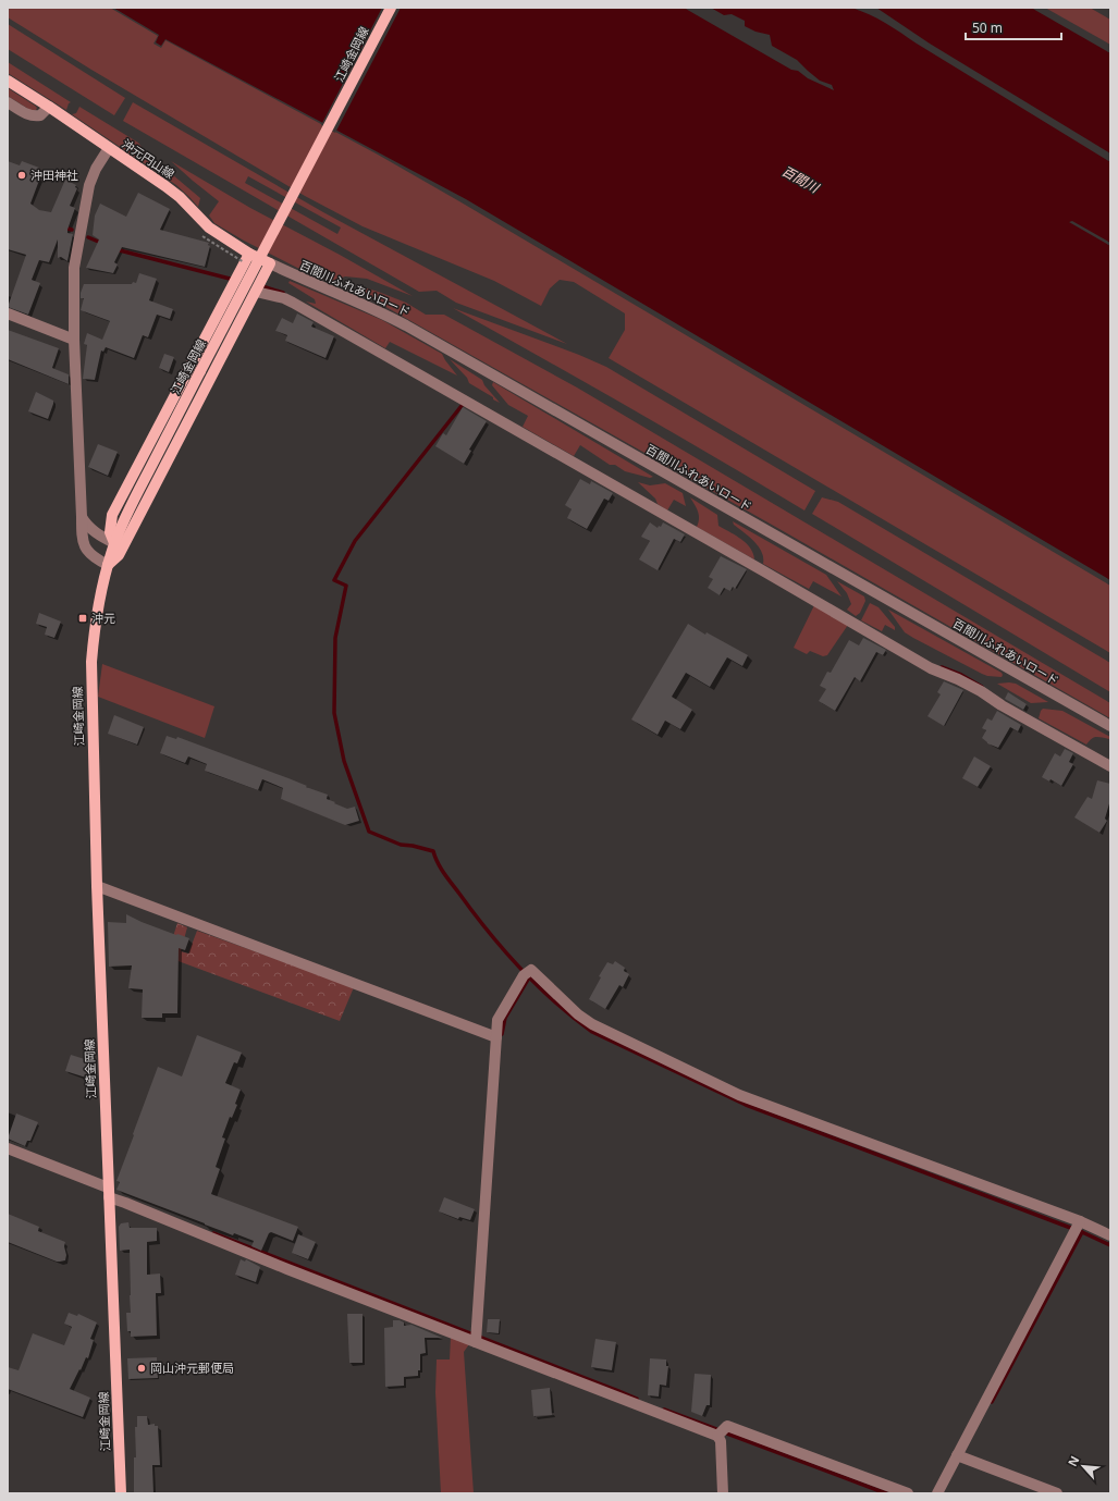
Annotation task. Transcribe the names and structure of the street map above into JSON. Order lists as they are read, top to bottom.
{
  "streets": {
    "main road": ["江崎金岡線", "沖元円山線"],
    "street": ["百間川ふれあいロード"]
  },
  "crossings": [
    ["沖元円山線", "百間川ふれあいロード"]
  ],
  "water": ["百間川"],
  "places": {
    "other": ["沖田神社", "岡山沖元郵便局"],
    "transit": ["沖元"]
  },
  "scale_bar": "50 m",
  "north": "top left"
}
